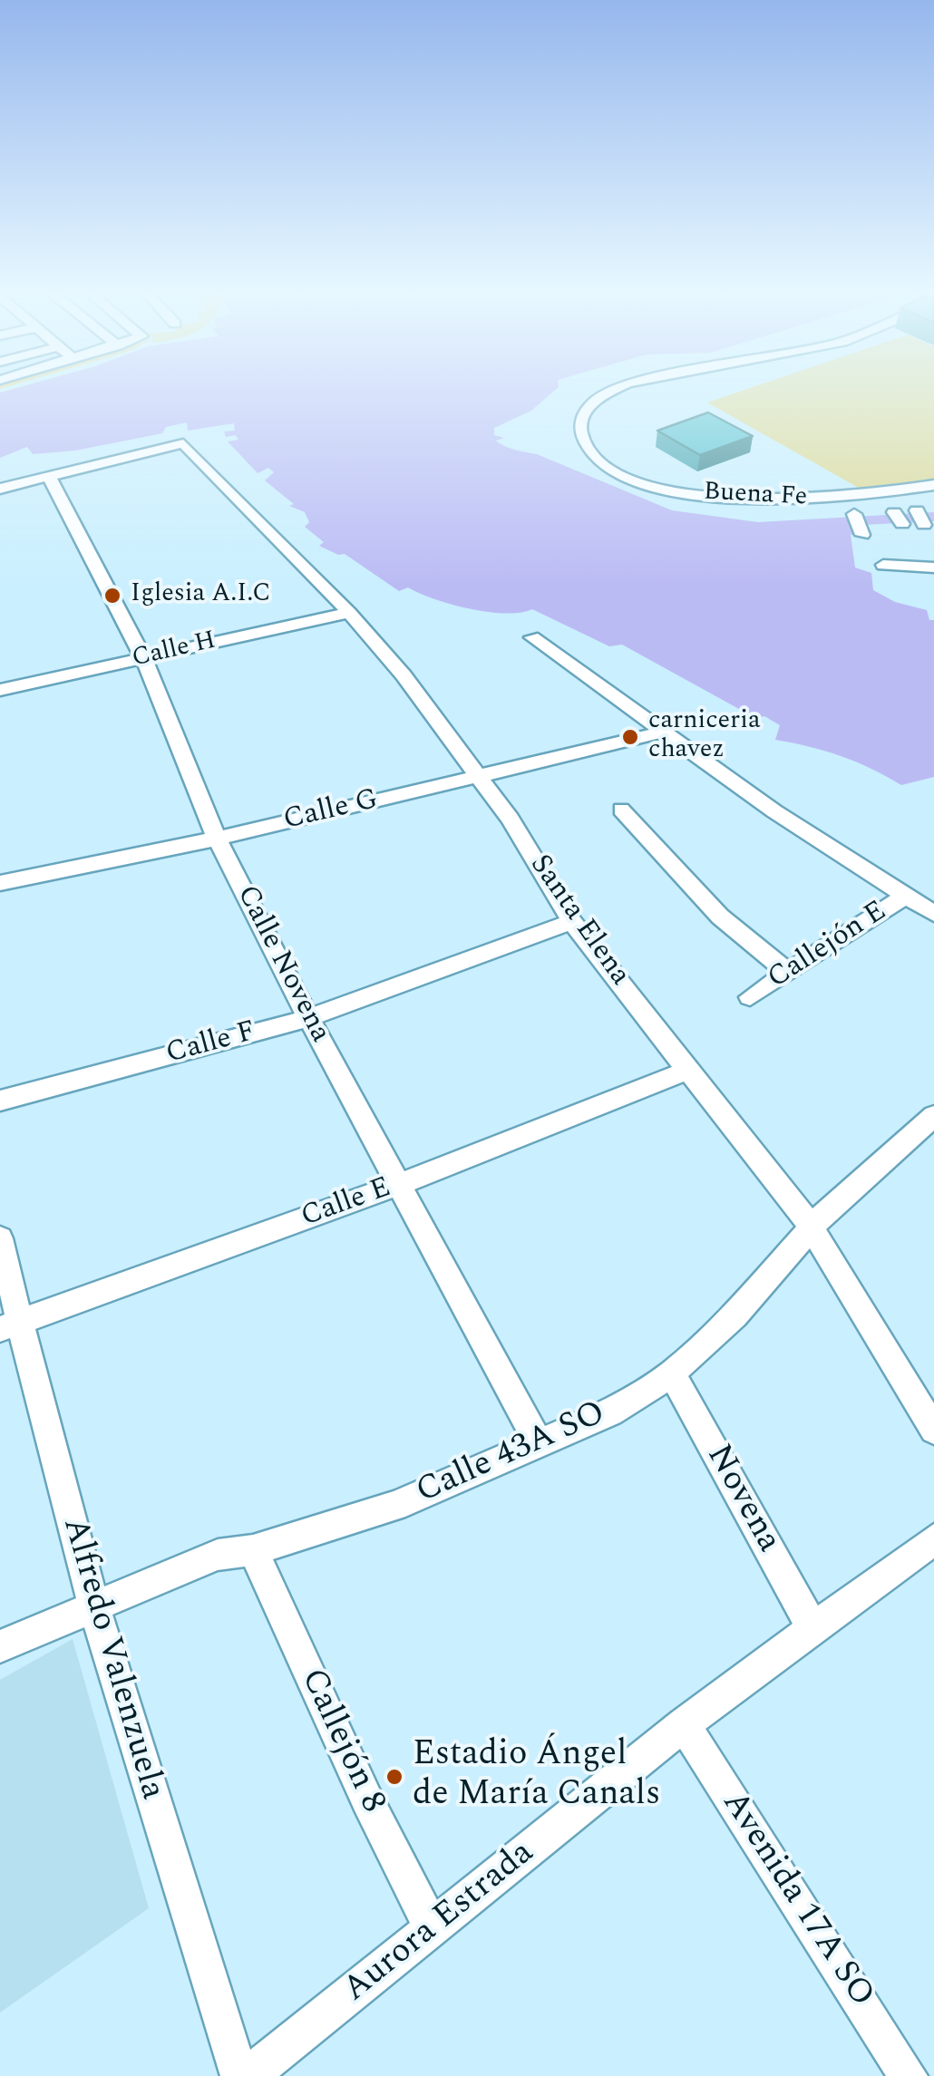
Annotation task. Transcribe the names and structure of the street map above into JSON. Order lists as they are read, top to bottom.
{
  "streets": {
    "street": [
      "Buena Fe",
      "Calle H",
      "Calle G",
      "Santa Elena",
      "Callejón E",
      "Calle Novena",
      "Calle F",
      "Calle E",
      "Calle 43A SO",
      "Novena",
      "Alfredo Valenzuela",
      "Callejón 8",
      "Avenida 17A SO",
      "Aurora Estrada"
    ]
  },
  "crossings": [
    ["Calle H", "Santa Elena"],
    ["Calle H", "Calle Novena"],
    ["Calle G", "Santa Elena"],
    ["Calle G", "Calle Novena"],
    ["Santa Elena", "Calle Novena"],
    ["Santa Elena", "Calle F"],
    ["Santa Elena", "Calle E"],
    ["Santa Elena", "Calle 43A SO"],
    ["Calle Novena", "Calle F"],
    ["Calle Novena", "Calle E"],
    ["Calle Novena", "Calle 43A SO"],
    ["Calle E", "Alfredo Valenzuela"],
    ["Calle 43A SO", "Novena"],
    ["Calle 43A SO", "Alfredo Valenzuela"],
    ["Calle 43A SO", "Callejón 8"],
    ["Novena", "Aurora Estrada"],
    ["Callejón 8", "Aurora Estrada"],
    ["Avenida 17A SO", "Aurora Estrada"]
  ],
  "places": ["Iglesia A.I.C", "carniceria chavez", "Estadio Ángel de María Canals"]
}
